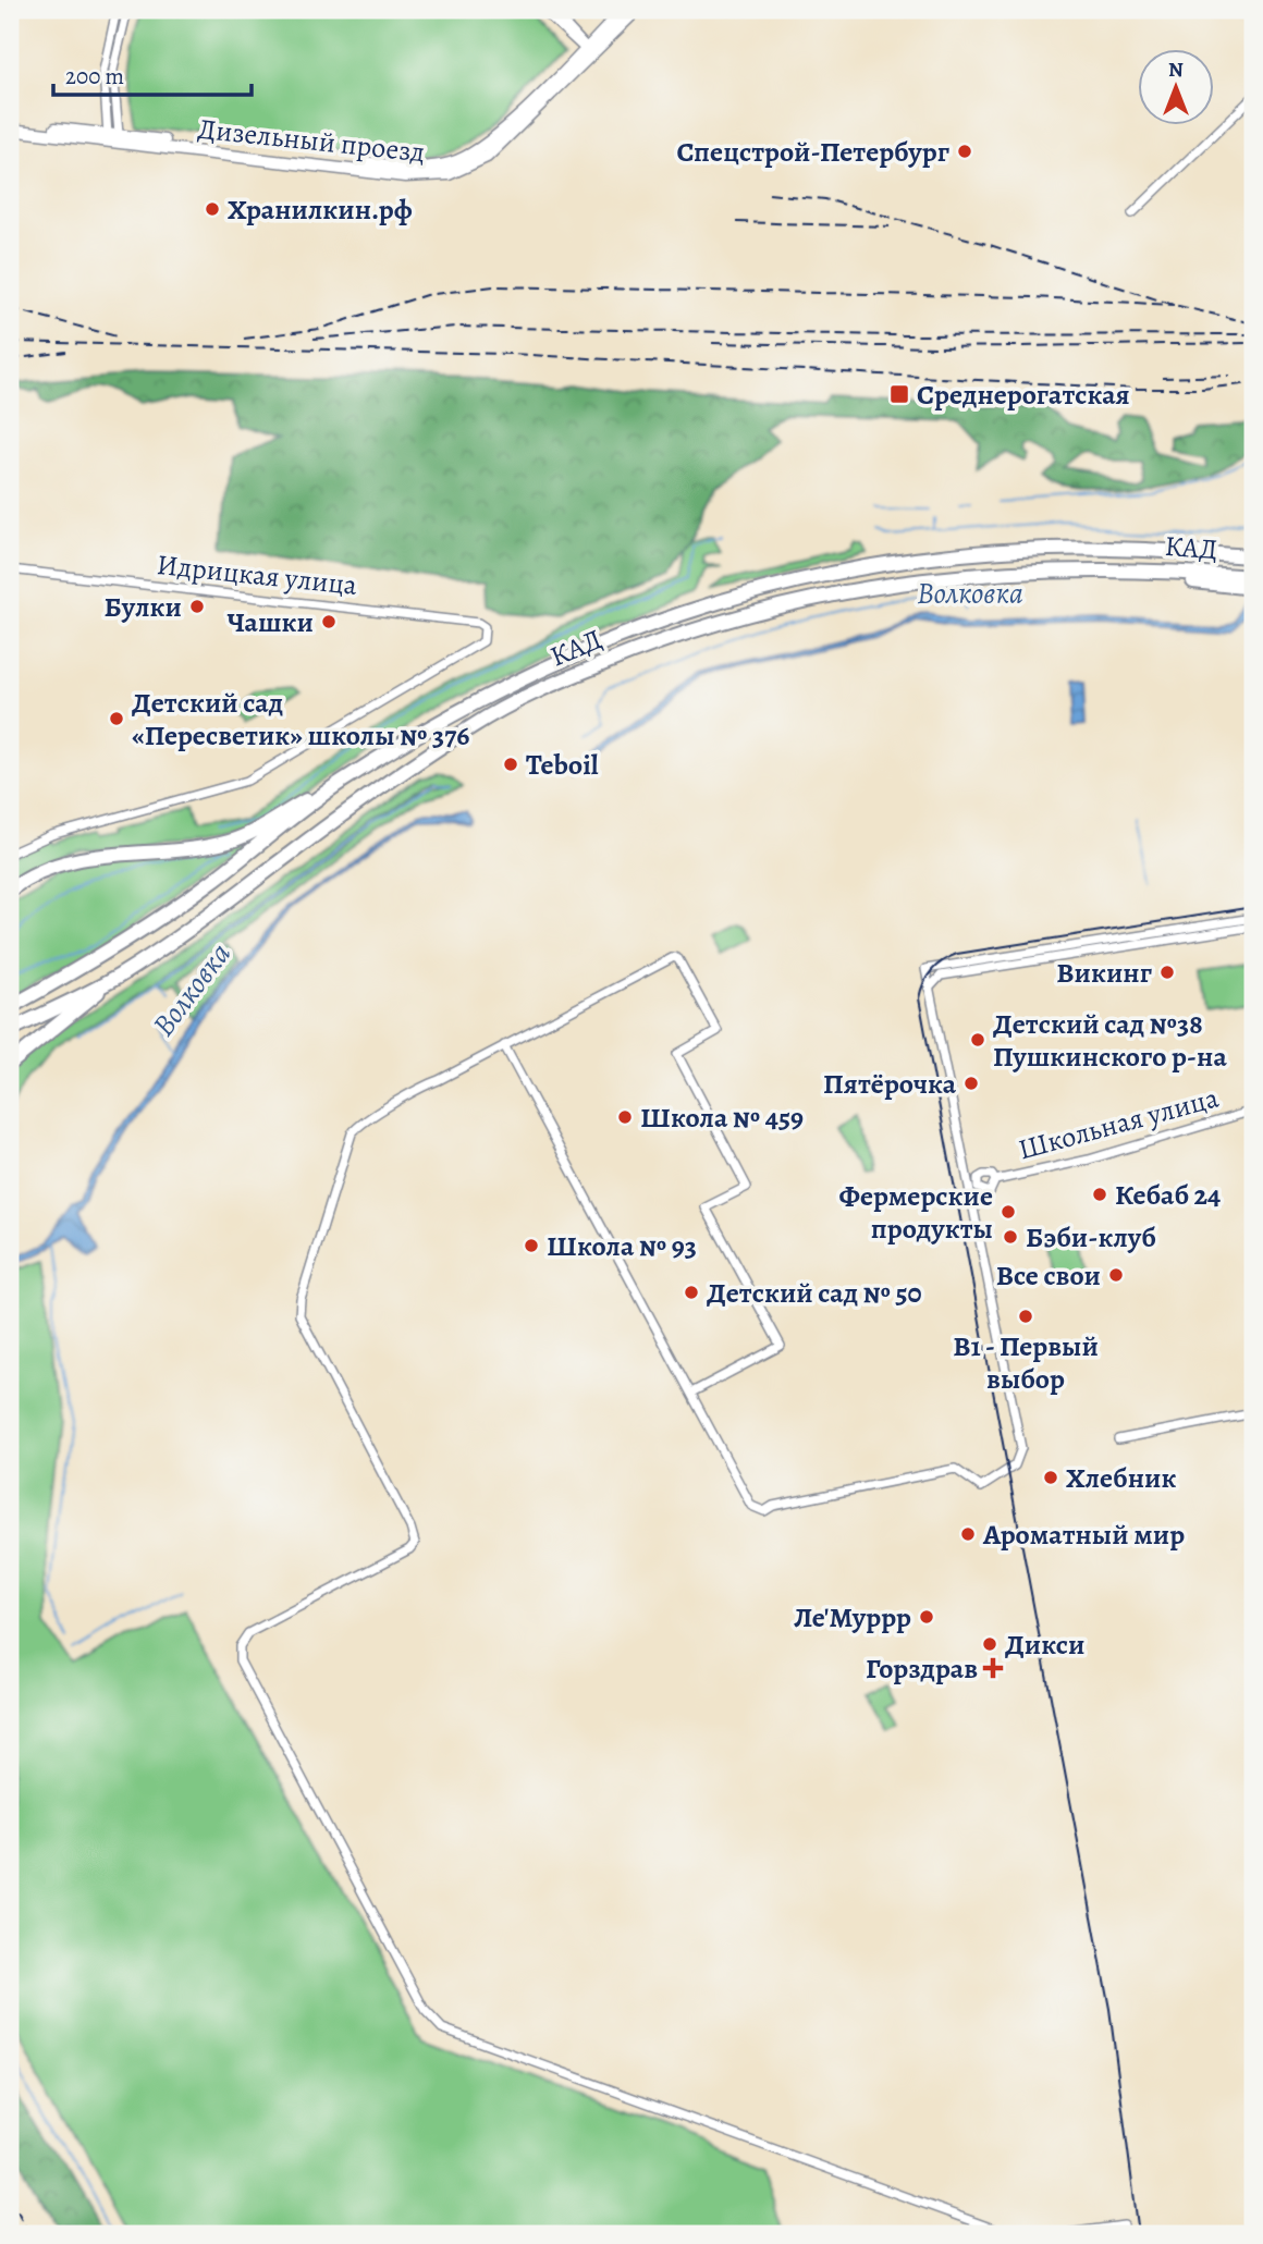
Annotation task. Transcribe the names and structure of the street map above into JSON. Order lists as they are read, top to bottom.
{
  "streets": {
    "highway": ["КАД"],
    "street": ["Дизельный проезд", "Идрицкая улица", "Школьная улица"]
  },
  "water": ["Волковка"],
  "places": {
    "other": [
      "Спецстрой-Петербург",
      "Хранилкин.рф",
      "Булки",
      "Чашки",
      "Детский сад «Пересветик» школы № 376",
      "Teboil",
      "Викинг",
      "Детский сад №38 Пушкинского р-на",
      "Пятёрочка",
      "Школа № 459",
      "Кебаб 24",
      "Фермерские продукты",
      "Бэби-клуб",
      "Школа № 93",
      "Все свои",
      "Детский сад № 50",
      "В1 - Первый выбор",
      "Хлебник",
      "Ароматный мир",
      "Ле'Муррр",
      "Дикси"
    ],
    "transit": ["Среднерогатская"],
    "health": ["Горздрав"]
  },
  "scale_bar": "200 m",
  "north": "top"
}
